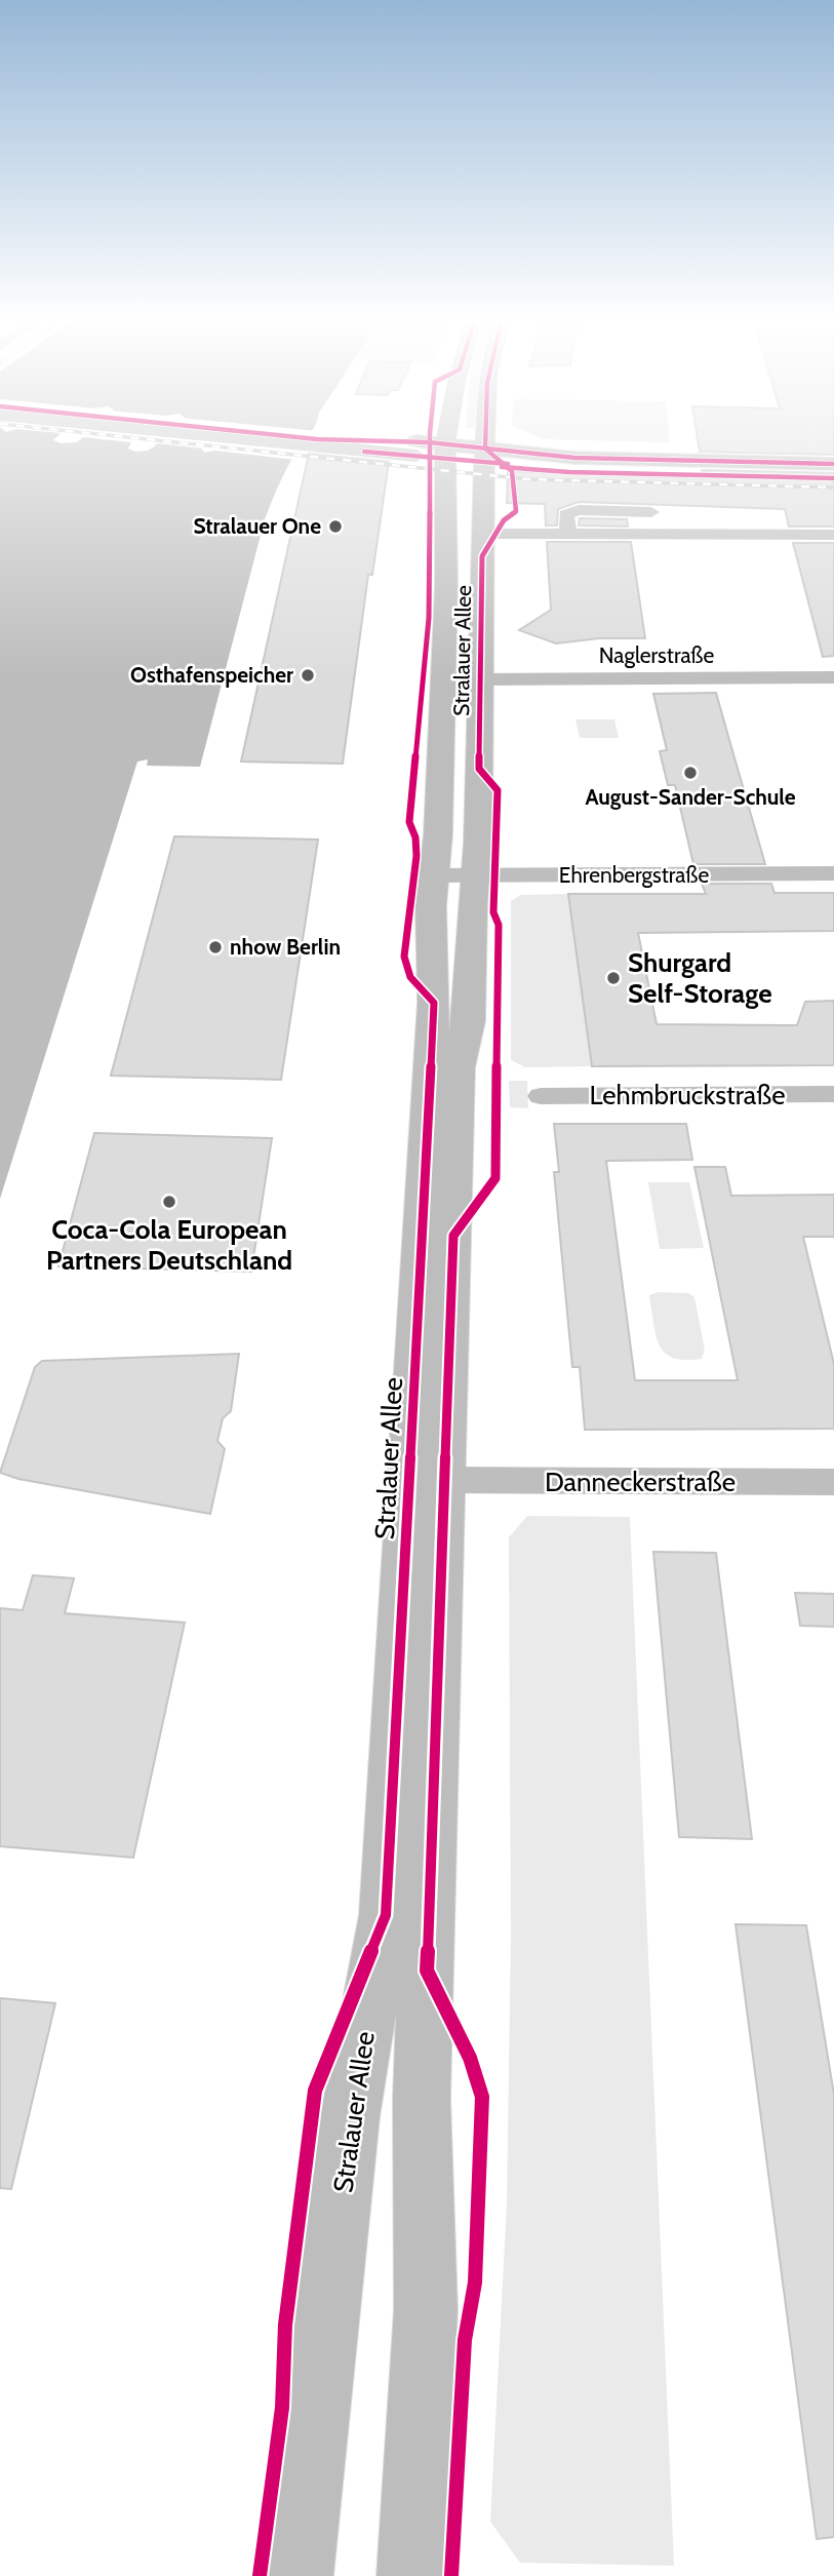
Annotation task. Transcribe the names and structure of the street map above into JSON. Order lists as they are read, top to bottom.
{
  "streets": {
    "main road": ["Stralauer Allee"],
    "street": [
      "Naglerstraße",
      "Ehrenbergstraße",
      "Lehmbruckstraße",
      "Danneckerstraße"
    ]
  },
  "crossings": [
    ["Stralauer Allee", "Naglerstraße"],
    ["Stralauer Allee", "Ehrenbergstraße"],
    ["Stralauer Allee", "Danneckerstraße"]
  ],
  "places": [
    "Stralauer One",
    "Osthafenspeicher",
    "August-Sander-Schule",
    "nhow Berlin",
    "Shurgard Self-Storage",
    "Coca-Cola European Partners Deutschland"
  ]
}
